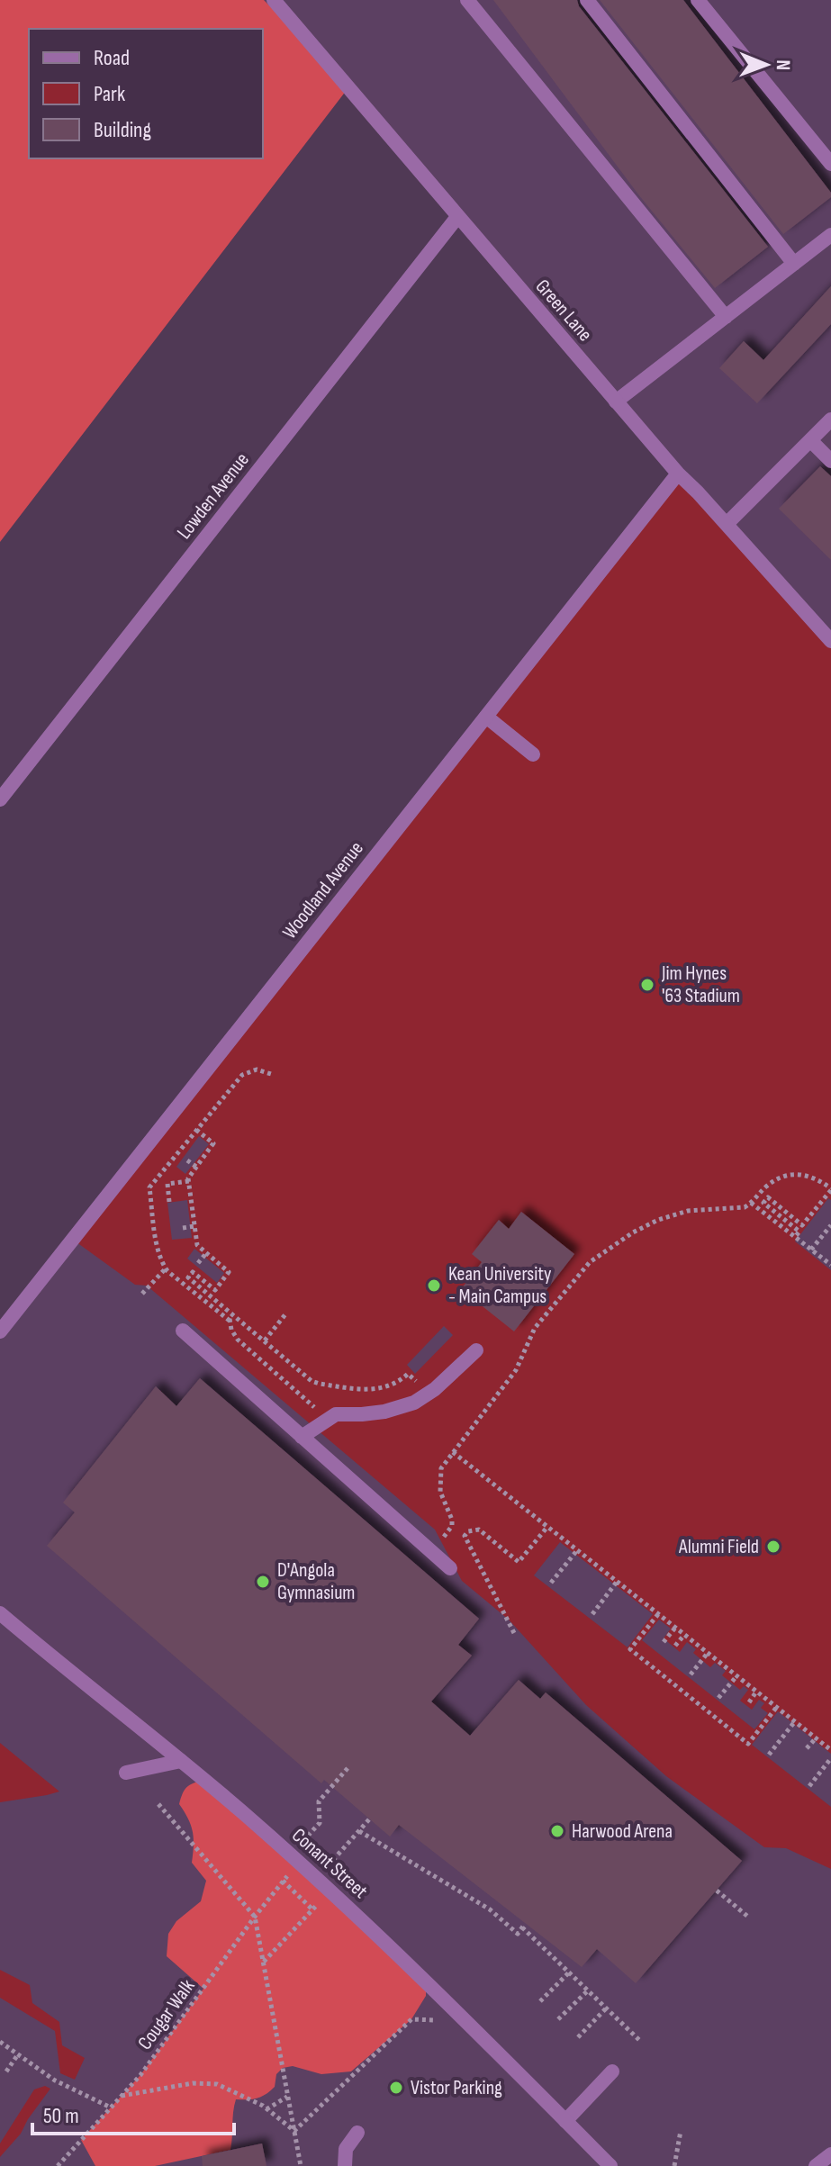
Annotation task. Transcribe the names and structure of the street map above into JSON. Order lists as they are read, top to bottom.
{
  "streets": {
    "street": [
      "Green Lane",
      "Lowden Avenue",
      "Woodland Avenue",
      "Conant Street"
    ],
    "path": ["Cougar Walk"]
  },
  "crossings": [
    ["Green Lane", "Lowden Avenue"],
    ["Green Lane", "Woodland Avenue"]
  ],
  "places": [
    "Jim Hynes '63 Stadium",
    "Kean University - Main Campus",
    "Alumni Field",
    "D'Angola Gymnasium",
    "Harwood Arena",
    "Vistor Parking"
  ],
  "legend": ["Road", "Park", "Building"],
  "scale_bar": "50 m",
  "north": "right"
}
